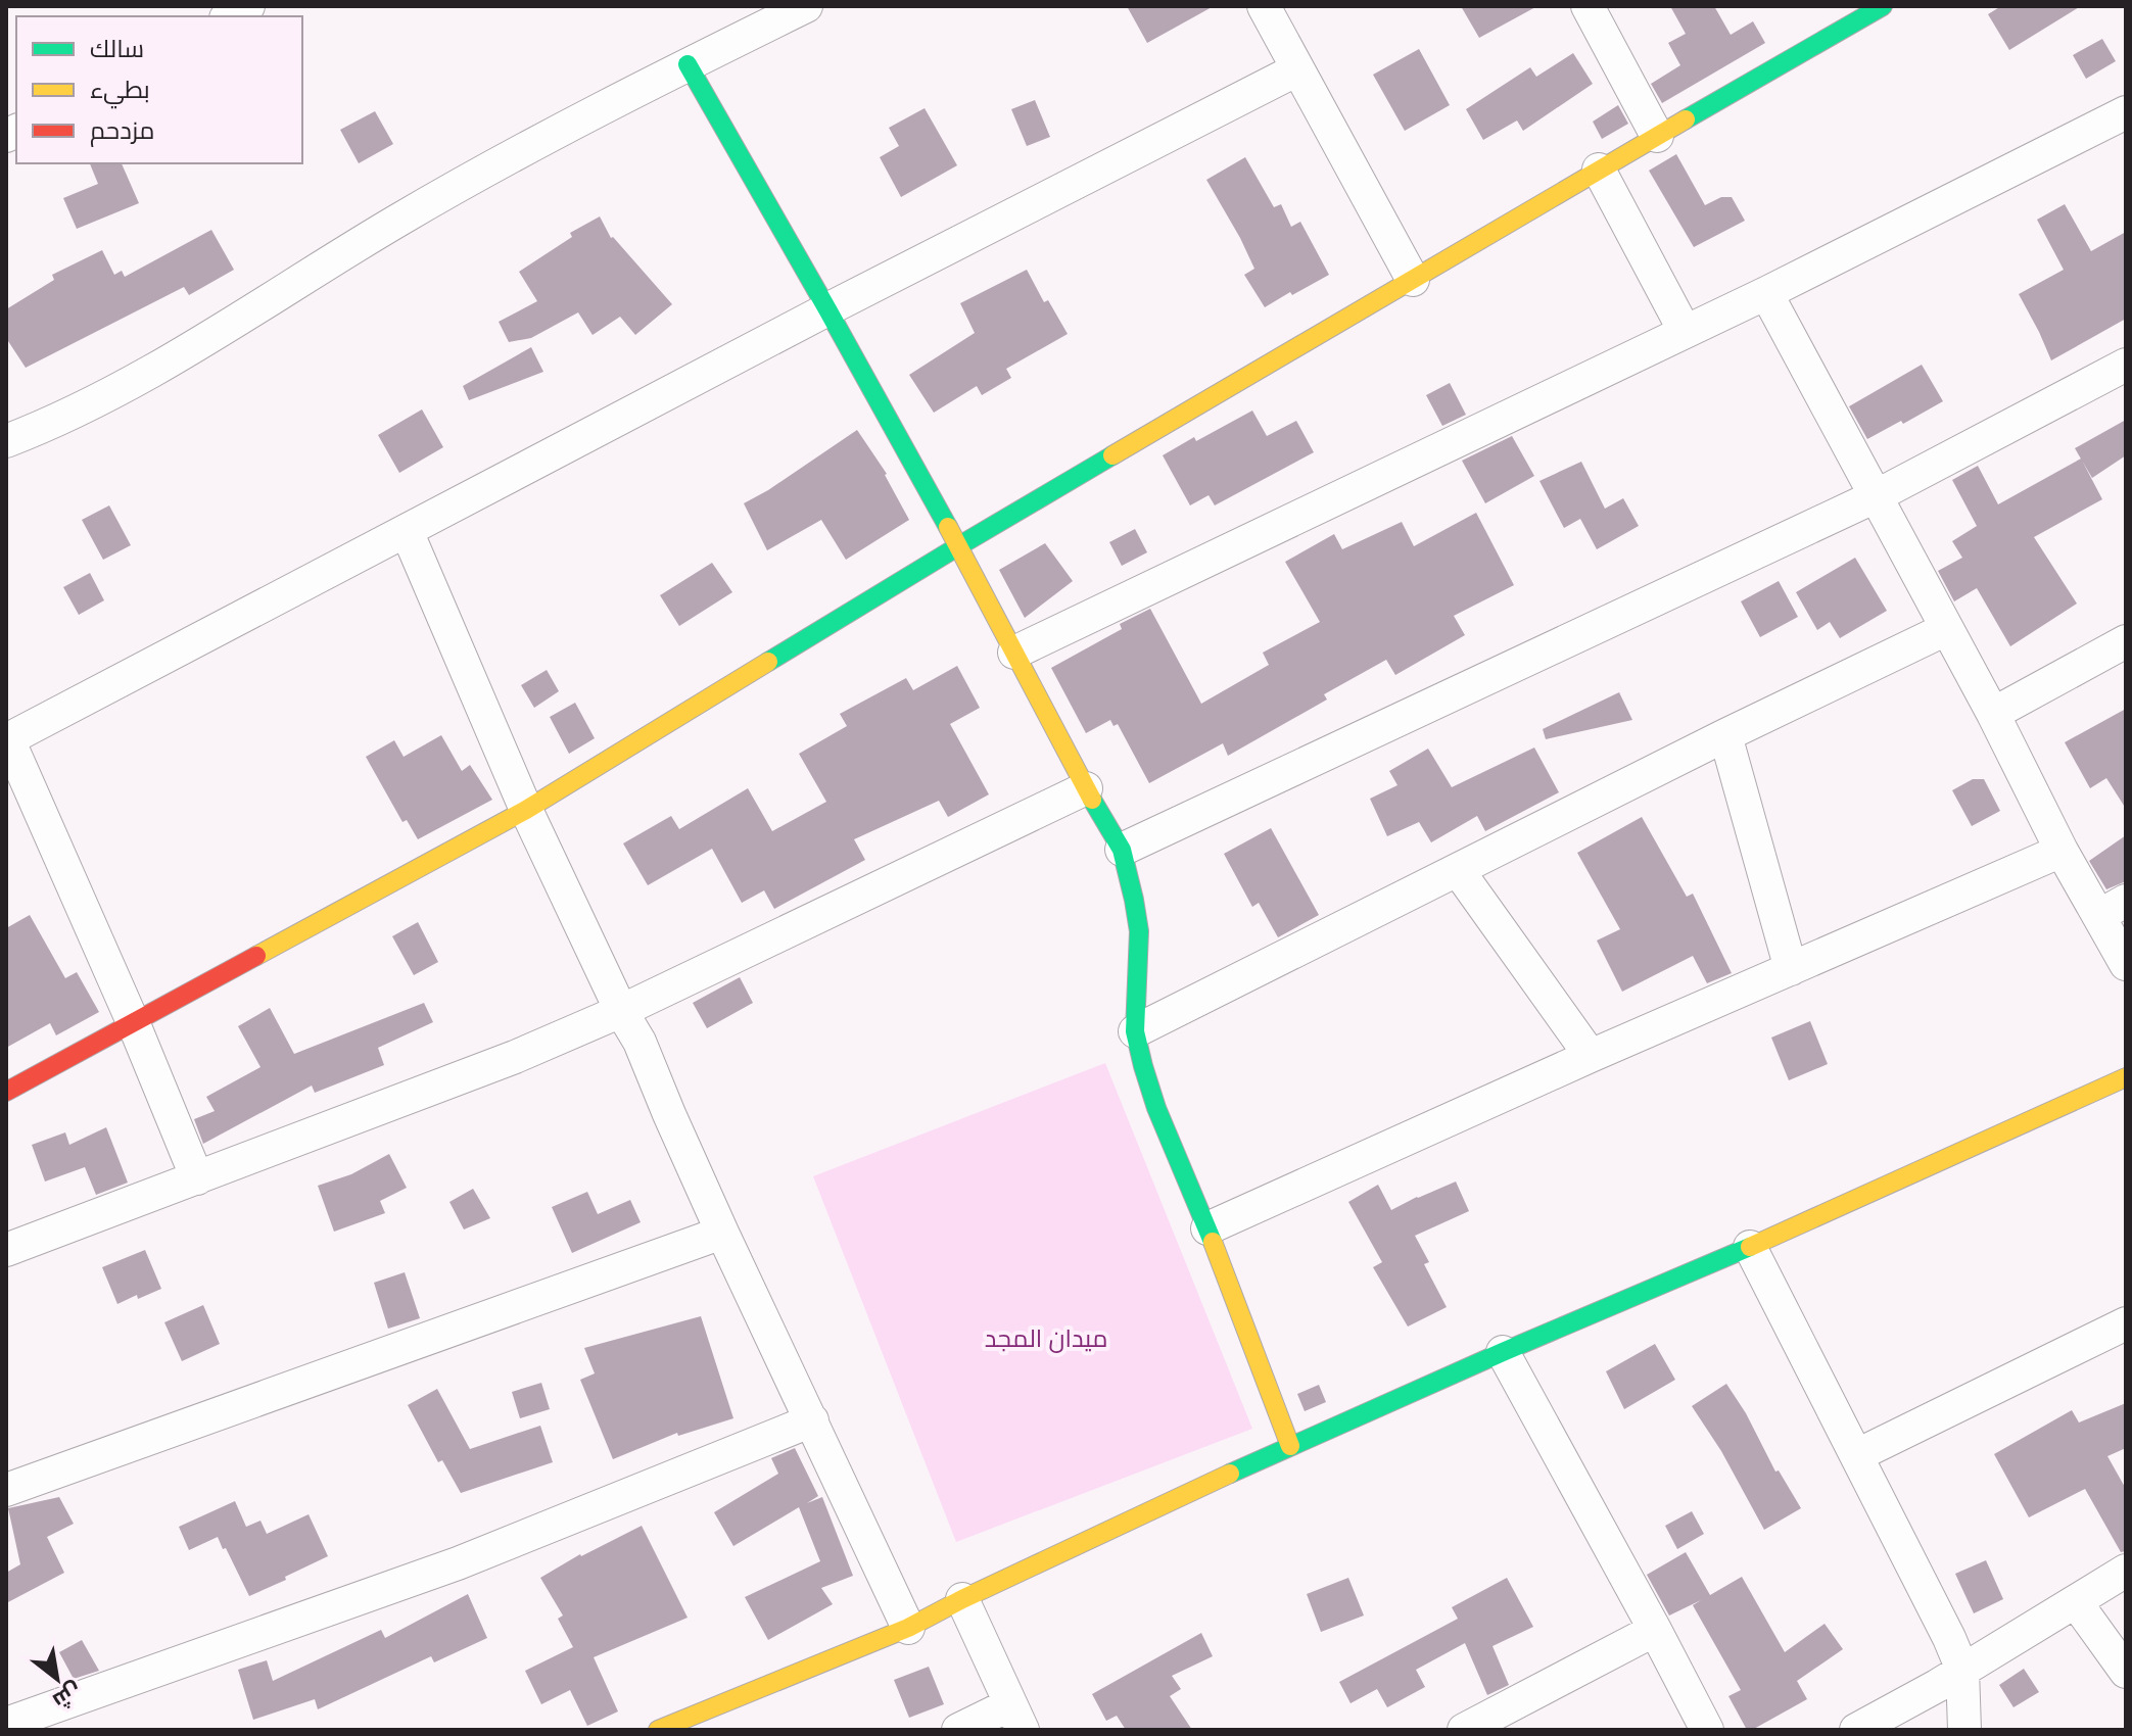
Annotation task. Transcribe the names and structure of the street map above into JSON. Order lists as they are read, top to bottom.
{
  "parks": ["ميدان المجد"],
  "legend": ["سالك", "بطيء", "مزدحم"],
  "north": "bottom right"
}
